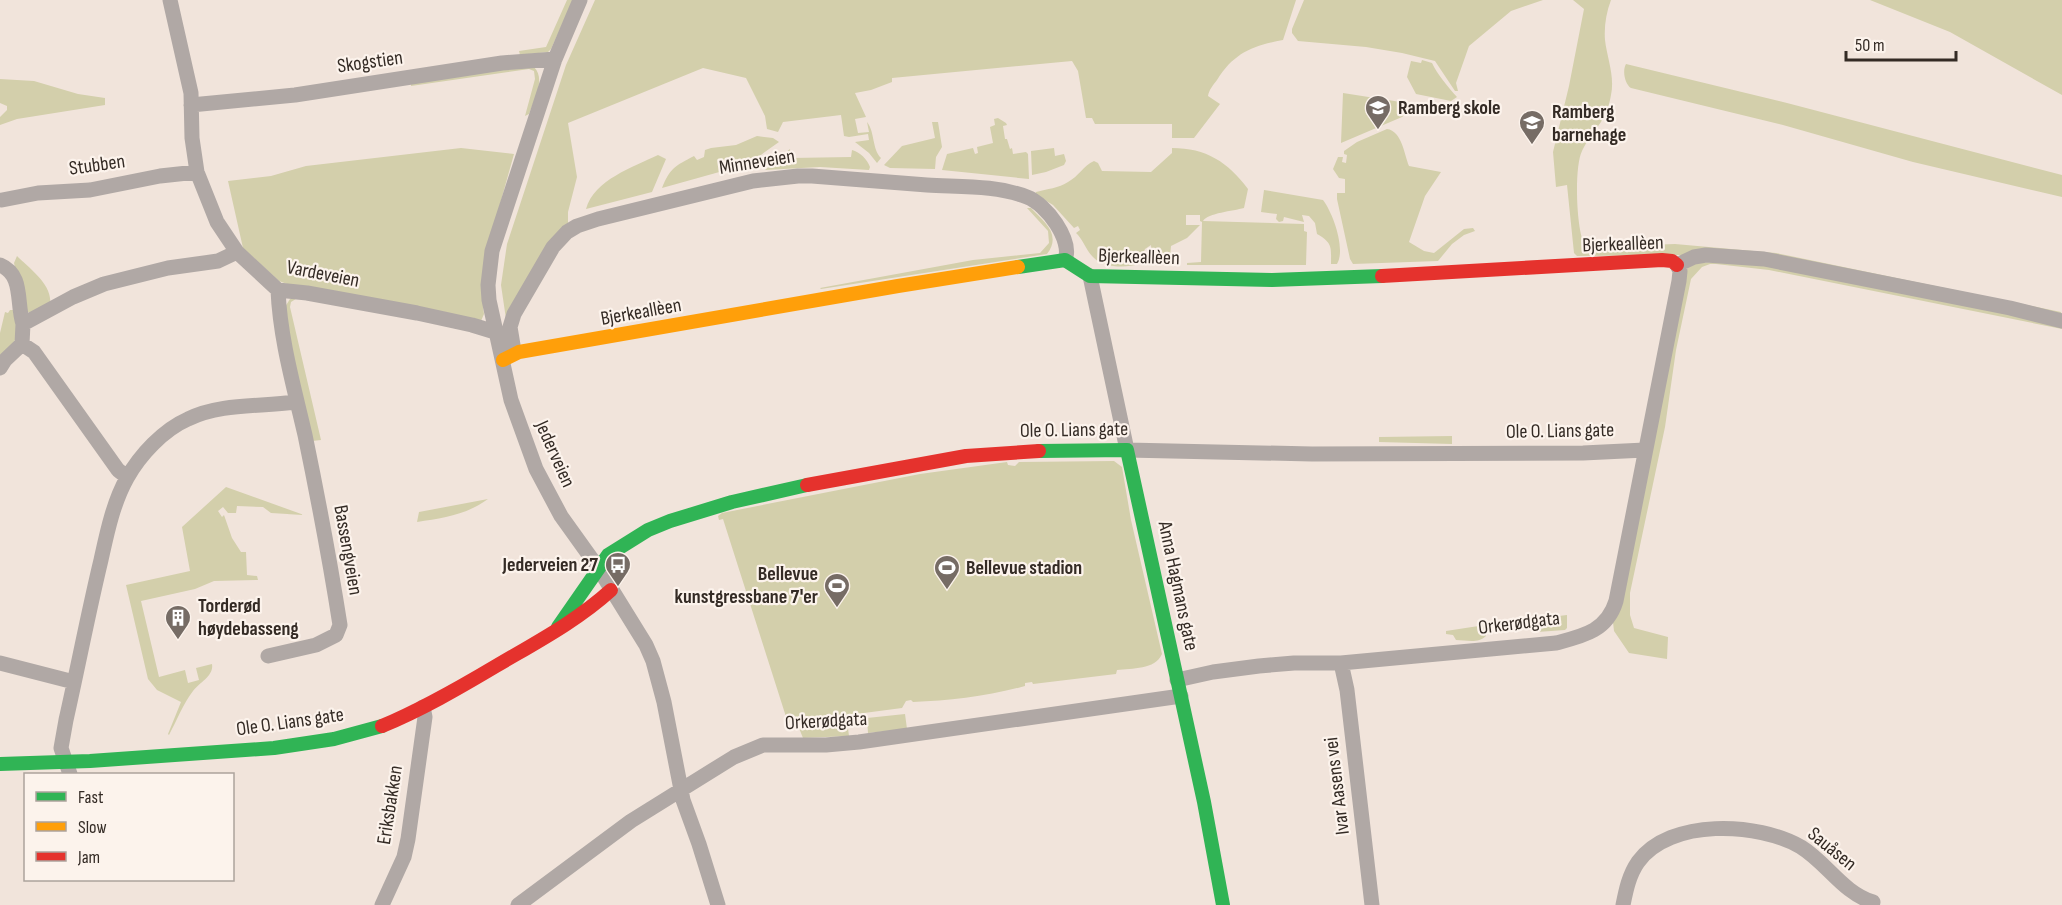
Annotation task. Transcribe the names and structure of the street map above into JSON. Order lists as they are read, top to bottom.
{
  "streets": {
    "street": [
      "Skogstien",
      "Minneveien",
      "Stubben",
      "Bjerkeallèen",
      "Vardeveien",
      "Ole O. Lians gate",
      "Jederveien",
      "Bassengveien",
      "Anna Hagmans gate",
      "Orkerødgata",
      "Ivar Aasens vei",
      "Eriksbakken",
      "Sauåsen"
    ]
  },
  "crossings": [
    ["Skogstien", "Jederveien"],
    ["Minneveien", "Bjerkeallèen"],
    ["Minneveien", "Jederveien"],
    ["Bjerkeallèen", "Jederveien"],
    ["Bjerkeallèen", "Anna Hagmans gate"],
    ["Bjerkeallèen", "Orkerødgata"],
    ["Vardeveien", "Jederveien"],
    ["Vardeveien", "Bassengveien"],
    ["Ole O. Lians gate", "Jederveien"],
    ["Ole O. Lians gate", "Anna Hagmans gate"],
    ["Ole O. Lians gate", "Orkerødgata"],
    ["Ole O. Lians gate", "Eriksbakken"],
    ["Jederveien", "Orkerødgata"],
    ["Anna Hagmans gate", "Orkerødgata"],
    ["Orkerødgata", "Ivar Aasens vei"]
  ],
  "places": {
    "school or university": ["Ramberg skole", "Ramberg barnehage"],
    "bus stop": ["Jederveien 27"],
    "sports": ["Bellevue stadion", "Bellevue kunstgressbane 7'er"],
    "building": ["Torderød høydebasseng"]
  },
  "legend": ["Fast", "Slow", "Jam"],
  "scale_bar": "50 m"
}
